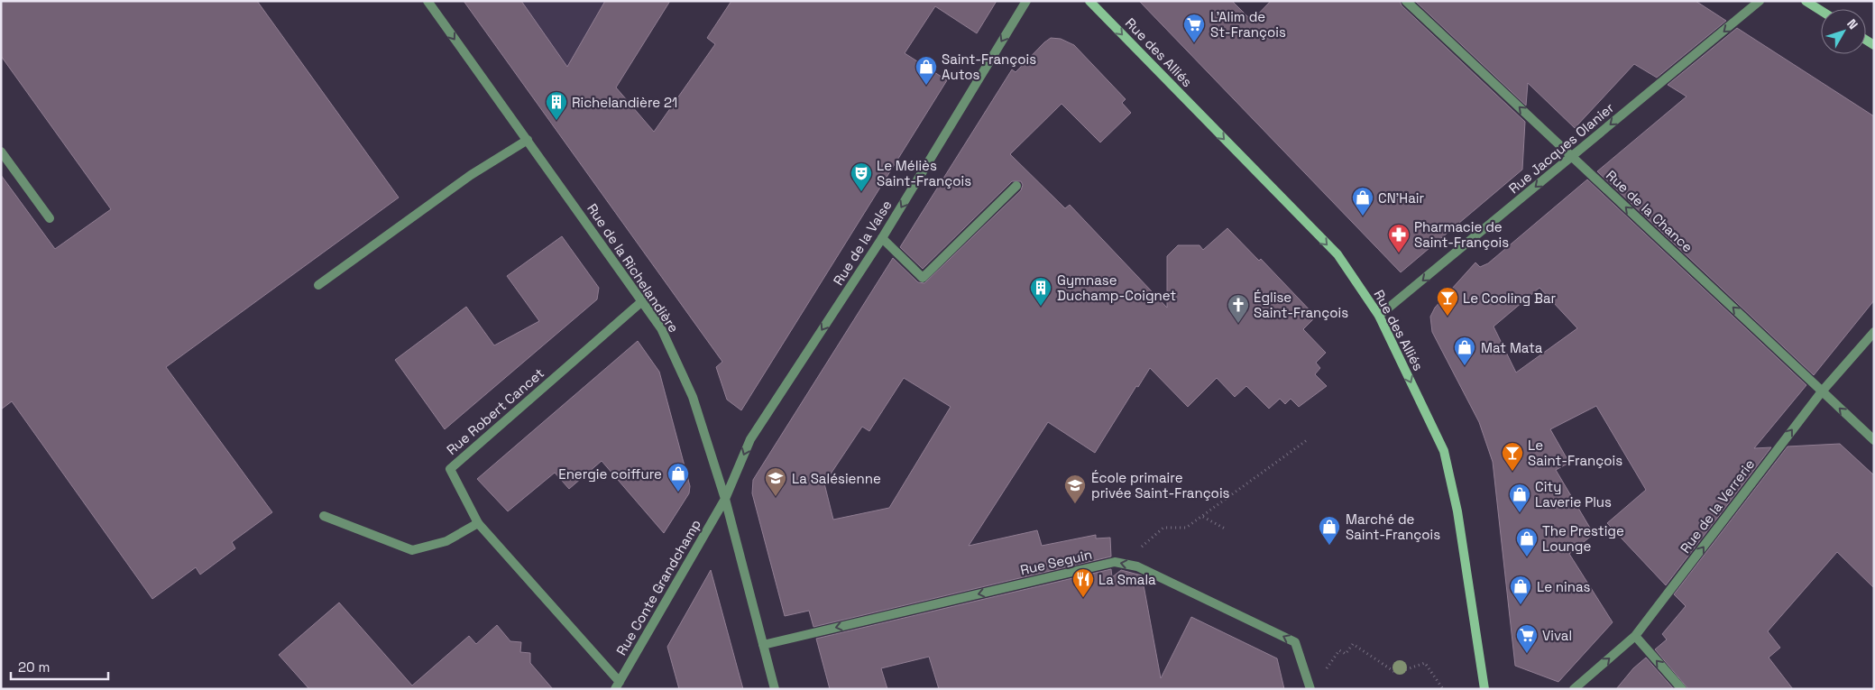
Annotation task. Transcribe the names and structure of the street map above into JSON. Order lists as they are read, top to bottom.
{
  "streets": {
    "main road": ["Rue des Alliés"],
    "street": [
      "Rue Jacques Olanier",
      "Rue de la Chance",
      "Rue de la Valse",
      "Rue de la Richelandière",
      "Rue Robert Cancet",
      "Rue de la Verrerie",
      "Rue Seguin",
      "Rue Conte Grandchamp"
    ]
  },
  "crossings": [
    ["Rue des Alliés", "Rue Jacques Olanier"],
    ["Rue Jacques Olanier", "Rue de la Chance"],
    ["Rue de la Chance", "Rue de la Verrerie"],
    ["Rue de la Valse", "Rue de la Richelandière"],
    ["Rue de la Valse", "Rue Conte Grandchamp"],
    ["Rue de la Richelandière", "Rue Robert Cancet"],
    ["Rue de la Richelandière", "Rue Seguin"],
    ["Rue de la Richelandière", "Rue Conte Grandchamp"],
    ["Rue Robert Cancet", "Rue Conte Grandchamp"]
  ],
  "one_way": [
    "Rue des Alliés",
    "Rue Jacques Olanier",
    "Rue de la Chance",
    "Rue de la Valse",
    "Rue de la Verrerie",
    "Rue Seguin"
  ],
  "places": {
    "supermarket": ["L’Alim de St-François", "Vival"],
    "shop": [
      "Saint-François Autos",
      "CN'Hair",
      "Mat Mata",
      "Energie coiffure",
      "City Laverie Plus",
      "Marché de Saint-François",
      "The Prestige Lounge",
      "Le ninas"
    ],
    "building": ["Richelandière 21", "Gymnase Duchamp-Coignet"],
    "theatre": ["Le Méliès Saint-François"],
    "pharmacy": ["Pharmacie de Saint-François"],
    "bar": ["Le Cooling Bar", "Le Saint-François"],
    "church": ["Église Saint-François"],
    "school or university": ["La Salésienne", "École primaire privée Saint-François"],
    "restaurant": ["La Smala"]
  },
  "scale_bar": "20 m",
  "north": "top right"
}
